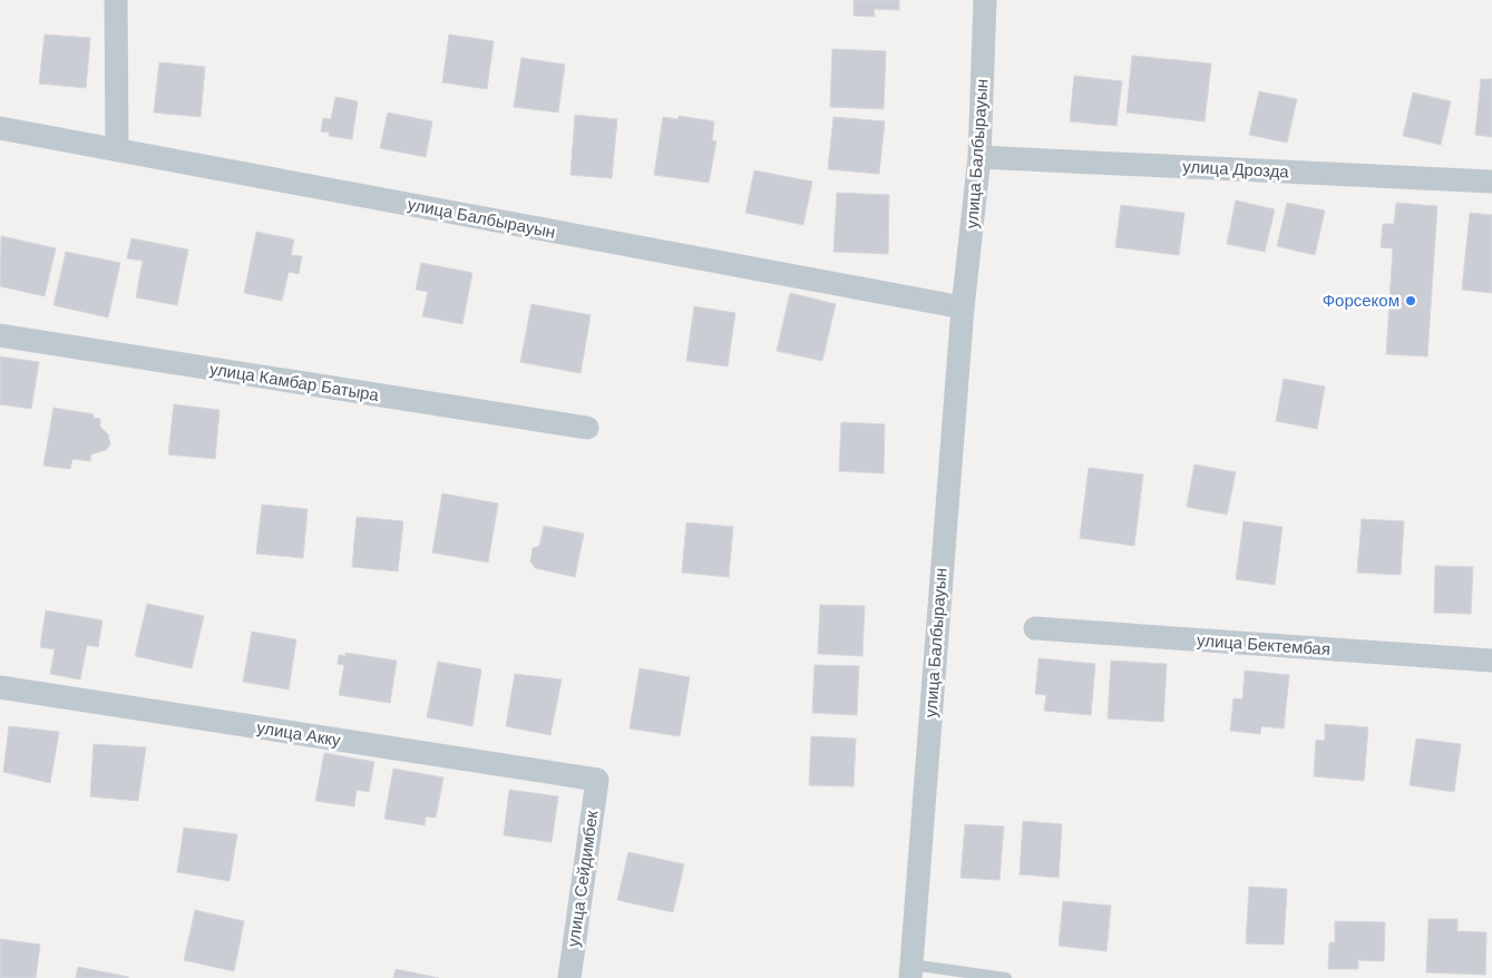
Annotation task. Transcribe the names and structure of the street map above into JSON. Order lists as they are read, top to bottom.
{
  "streets": {
    "street": [
      "улица Балбырауын",
      "улица Дрозда",
      "улица Камбар Батыра",
      "улица Бектембая",
      "улица Акку",
      "улица Сейдимбек"
    ]
  },
  "crossings": [
    ["улица Балбырауын", "улица Дрозда"],
    ["улица Акку", "улица Сейдимбек"]
  ],
  "places": ["Форсеком"]
}
